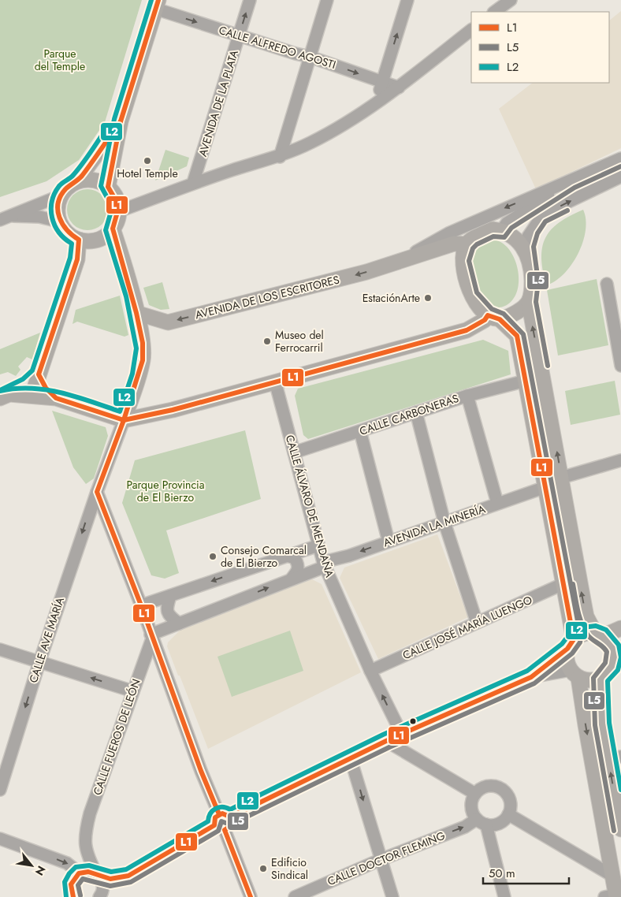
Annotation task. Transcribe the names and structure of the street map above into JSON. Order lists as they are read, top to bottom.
{
  "streets": {
    "main road": ["AVENIDA DE LOS ESCRITORES"],
    "street": [
      "CALLE ALFREDO AGOSTI",
      "AVENIDA DE LA PLATA",
      "CALLE CARBONERAS",
      "CALLE ÁLVARO DE MENDAÑA",
      "AVENIDA LA MINERÍA",
      "CALLE JOSÉ MARÍA LUENGO",
      "CALLE AVE MARÍA",
      "CALLE FUEROS DE LEÓN",
      "CALLE DOCTOR FLEMING"
    ]
  },
  "crossings": [
    ["CALLE ALFREDO AGOSTI", "AVENIDA DE LA PLATA"],
    ["CALLE CARBONERAS", "CALLE ÁLVARO DE MENDAÑA"],
    ["CALLE ÁLVARO DE MENDAÑA", "AVENIDA LA MINERÍA"],
    ["CALLE ÁLVARO DE MENDAÑA", "CALLE JOSÉ MARÍA LUENGO"],
    ["AVENIDA LA MINERÍA", "CALLE FUEROS DE LEÓN"]
  ],
  "one_way": ["CALLE ALFREDO AGOSTI", "CALLE AVE MARÍA", "CALLE DOCTOR FLEMING"],
  "parks": ["Parque del Temple", "Parque Provincia de El Bierzo"],
  "places": [
    "Hotel Temple",
    "EstaciónArte",
    "Museo del Ferrocarril",
    "Consejo Comarcal de El Bierzo",
    "Edificio Sindical"
  ],
  "lines": ["transit line L1", "transit line L2", "transit line L5"],
  "legend": ["L1", "L5", "L2"],
  "scale_bar": "50 m",
  "north": "bottom right"
}
